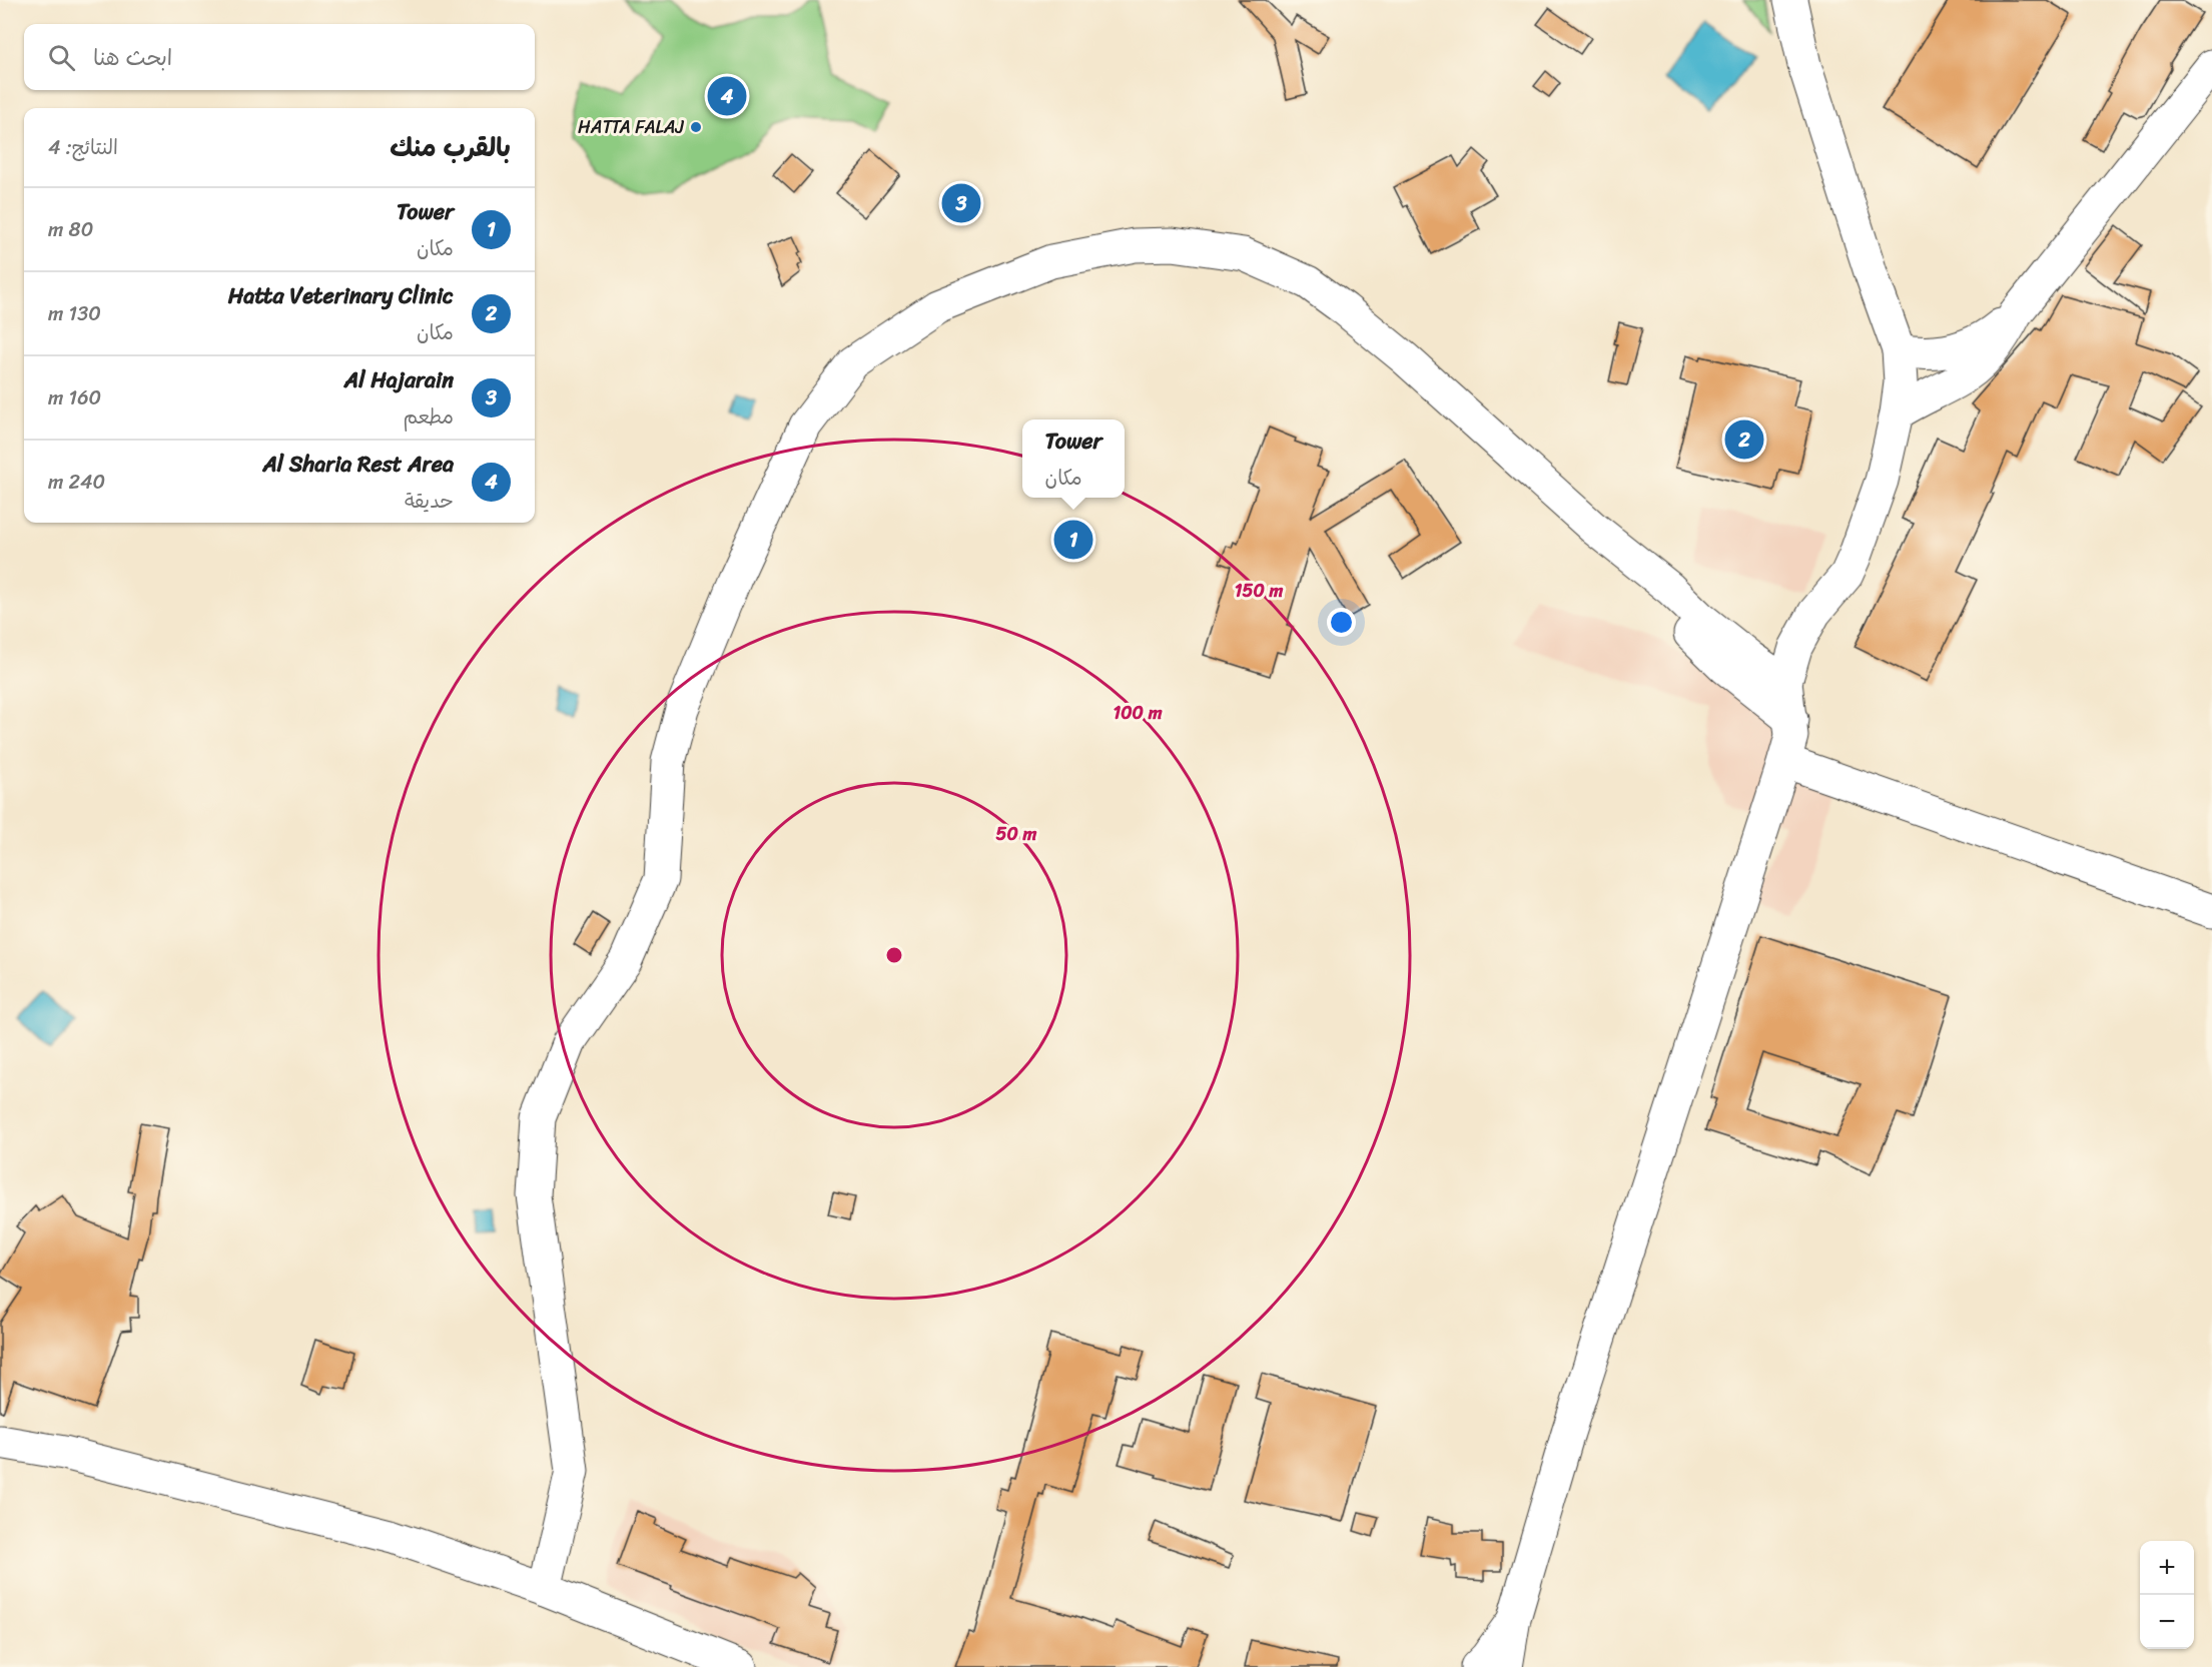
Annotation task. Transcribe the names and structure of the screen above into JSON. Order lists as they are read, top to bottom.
{
  "places": ["HATTA FALAJ"],
  "page": {
    "search": "ابحث هنا",
    "pins": [
      "4",
      "3",
      "2",
      "1"
    ],
    "heading": ["بالقرب منك", "النتائج: 4"],
    "list": [
      {
        "mark": "1",
        "name": "Tower",
        "note": "مكان",
        "value": "80 m"
      },
      {
        "mark": "2",
        "name": "Hatta Veterinary Clinic",
        "note": "مكان",
        "value": "130 m"
      },
      {
        "mark": "3",
        "name": "Al Hajarain",
        "note": "مطعم",
        "value": "160 m"
      },
      {
        "mark": "4",
        "name": "Al Sharia Rest Area",
        "note": "حديقة",
        "value": "240 m"
      }
    ],
    "popup": ["Tower", "مكان"],
    "map_buttons": ["+", "−"]
  },
  "rings": ["150 m", "100 m", "50 m"]
}
